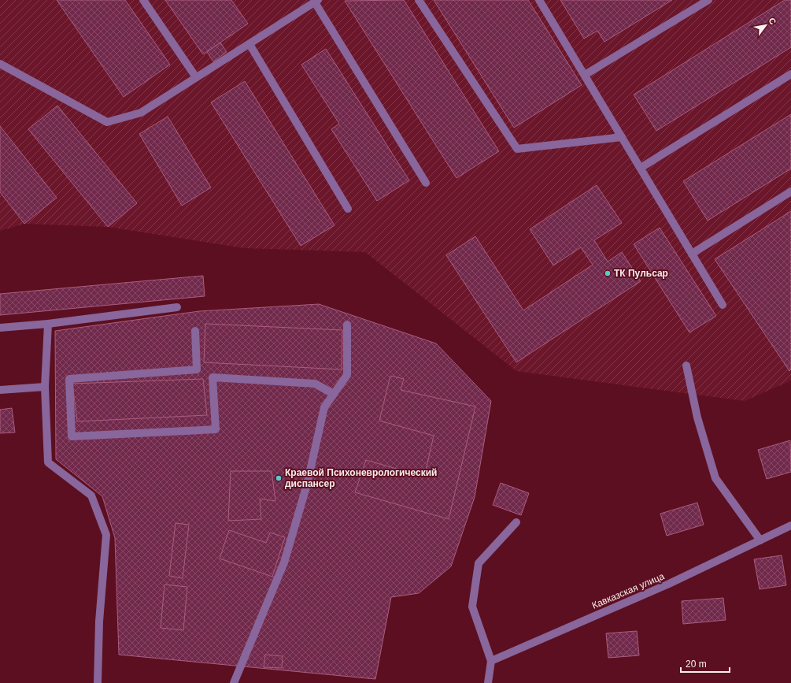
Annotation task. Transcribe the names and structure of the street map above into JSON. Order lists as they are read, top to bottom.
{
  "streets": {
    "street": ["Кавказская улица"]
  },
  "places": ["ТК Пульсар", "Краевой Психоневрологический диспансер"],
  "scale_bar": "20 m",
  "north": "top right"
}
